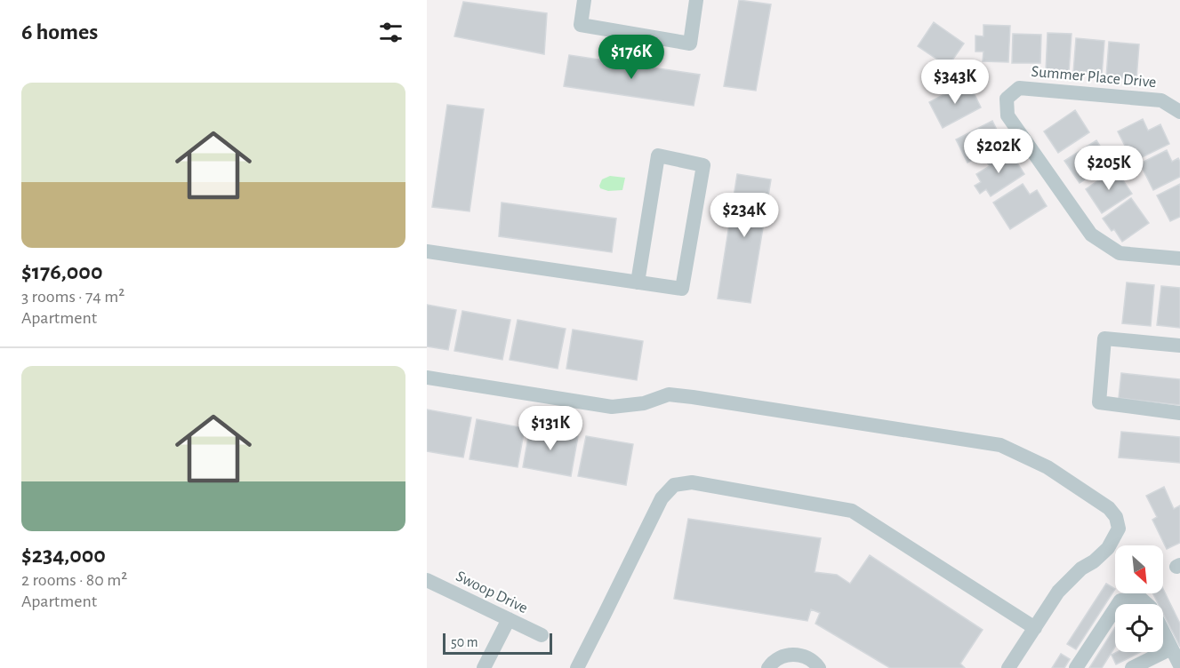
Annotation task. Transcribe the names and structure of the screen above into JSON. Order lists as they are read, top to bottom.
{
  "streets": {
    "street": ["Summer Place Drive", "Swoop Drive"]
  },
  "scale_bar": "50 m",
  "north": "bottom right",
  "page": {
    "heading": "6 homes",
    "price": [
      "$176K",
      "$343K",
      "$202K",
      "$205K",
      "$234K",
      "$131K"
    ],
    "list": [
      {
        "name": "$176,000",
        "note": "3 rooms · 74 m² · Apartment"
      },
      {
        "name": "$234,000",
        "note": "2 rooms · 80 m² · Apartment"
      }
    ],
    "scale": "50 m"
  }
}
